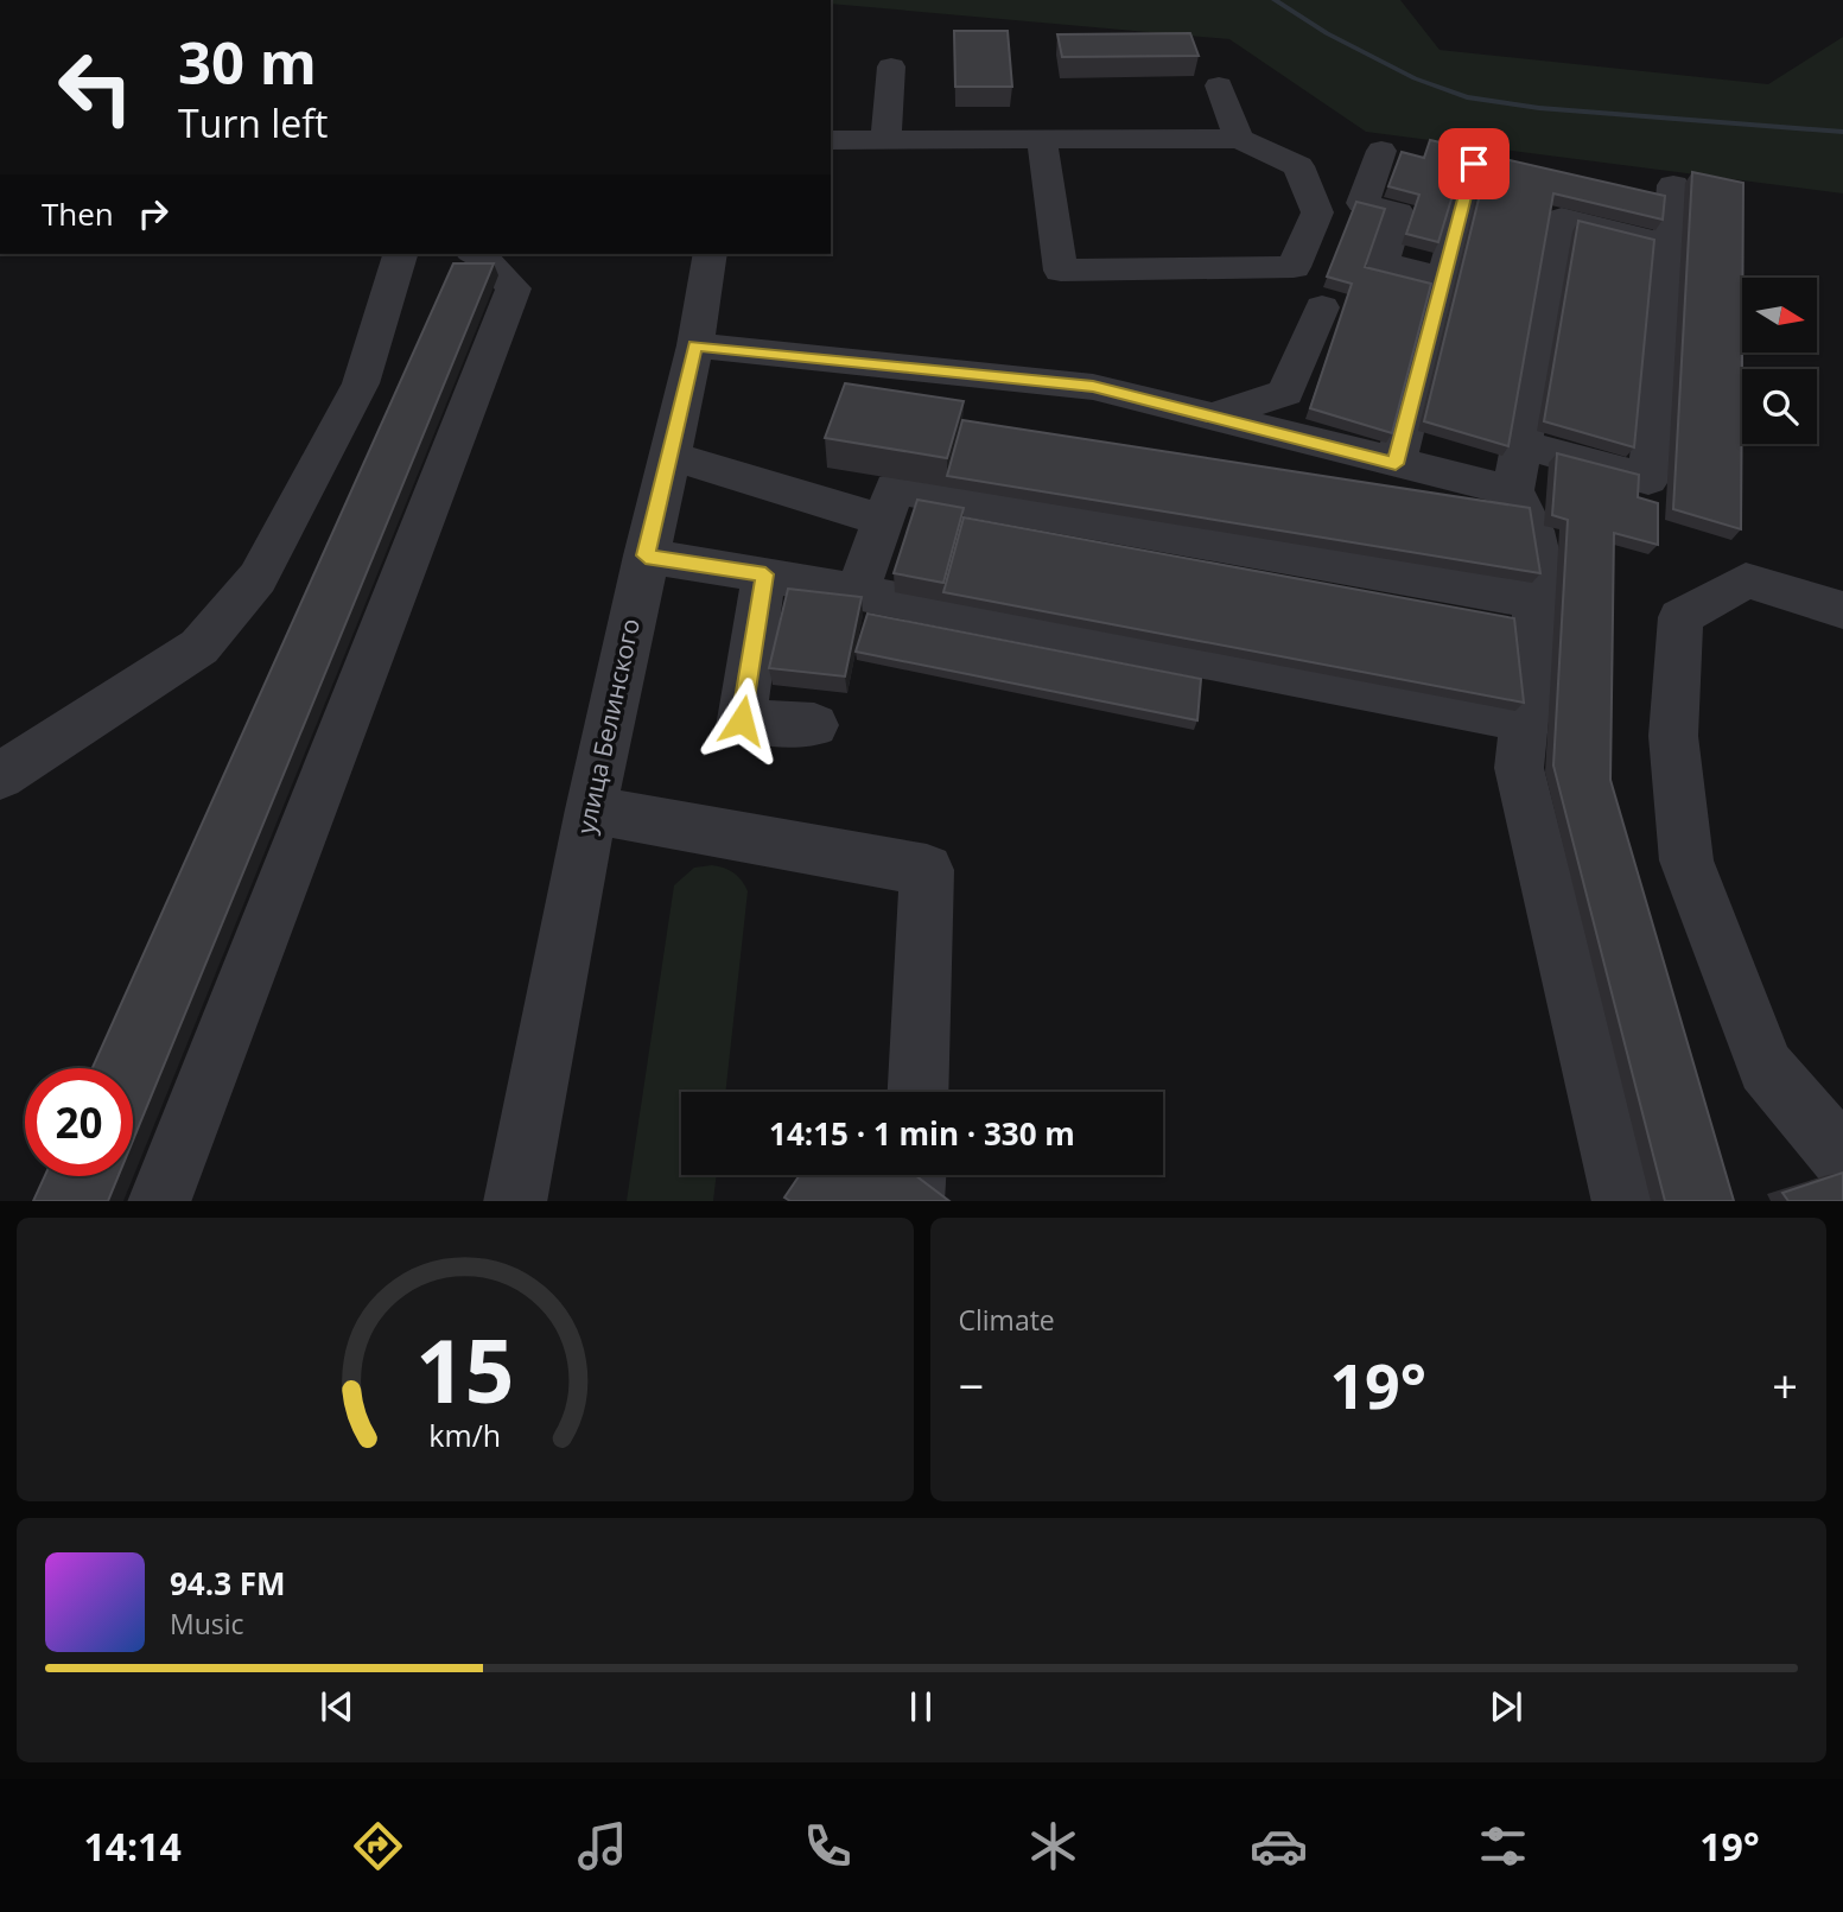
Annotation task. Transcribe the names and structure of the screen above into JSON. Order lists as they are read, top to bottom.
{
  "streets": {
    "street": ["улица Белинского"]
  },
  "north": "right",
  "page": {
    "turn": ["30 m", "Turn left"],
    "then": "Then",
    "limit": "20",
    "trip": "14:15 · 1 min · 330 m",
    "tile": "Climate",
    "heat": ["−", "19°", "+"],
    "song": ["94.3 FM", "Music"],
    "tabs": ["14:14", "19°"],
    "gauge": ["15", "km/h"]
  }
}
